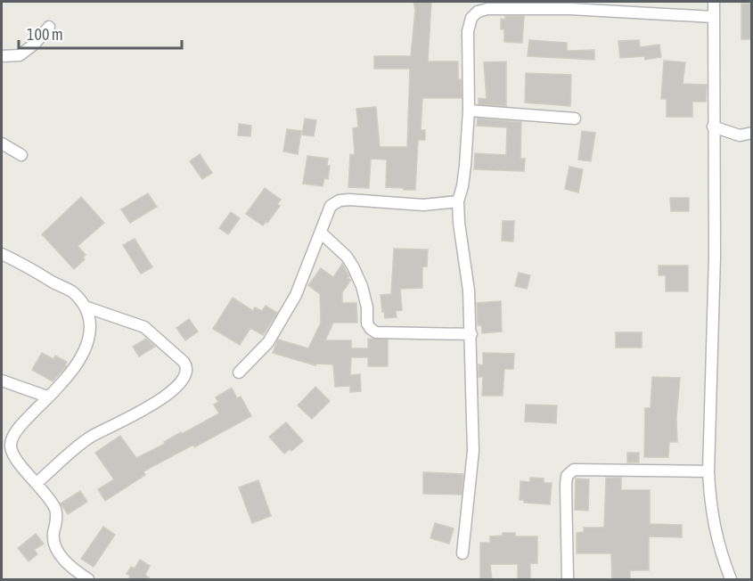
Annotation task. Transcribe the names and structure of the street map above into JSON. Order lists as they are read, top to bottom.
{
  "scale_bar": "100 m"
}
